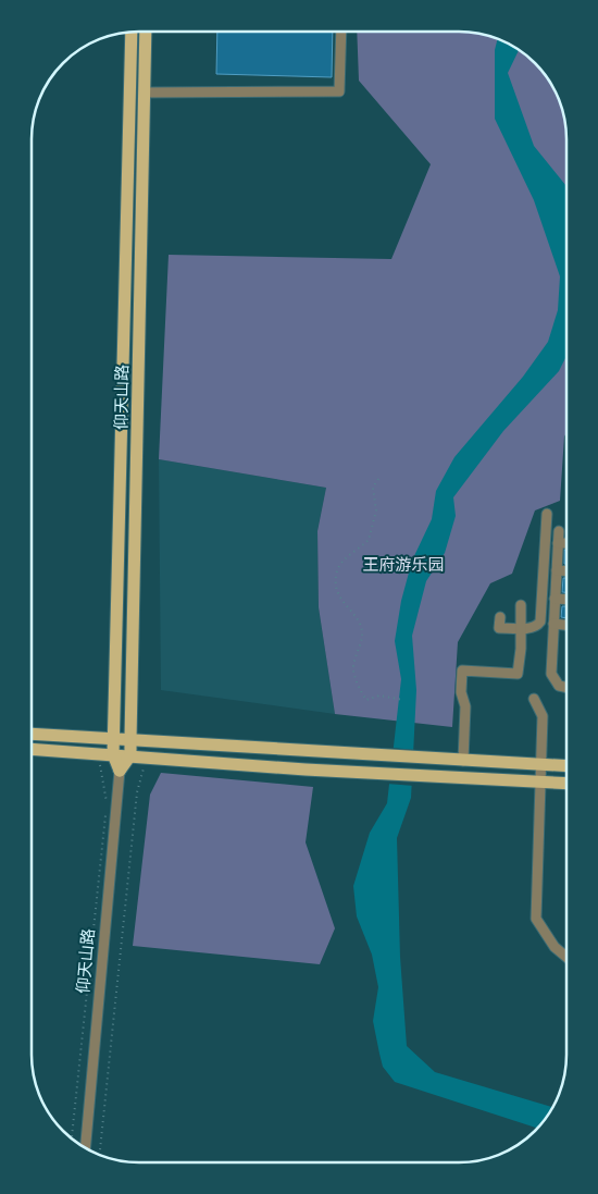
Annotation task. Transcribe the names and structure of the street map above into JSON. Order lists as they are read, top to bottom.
{
  "streets": {
    "main road": ["仰天山路"]
  },
  "parks": ["王府游乐园"]
}
